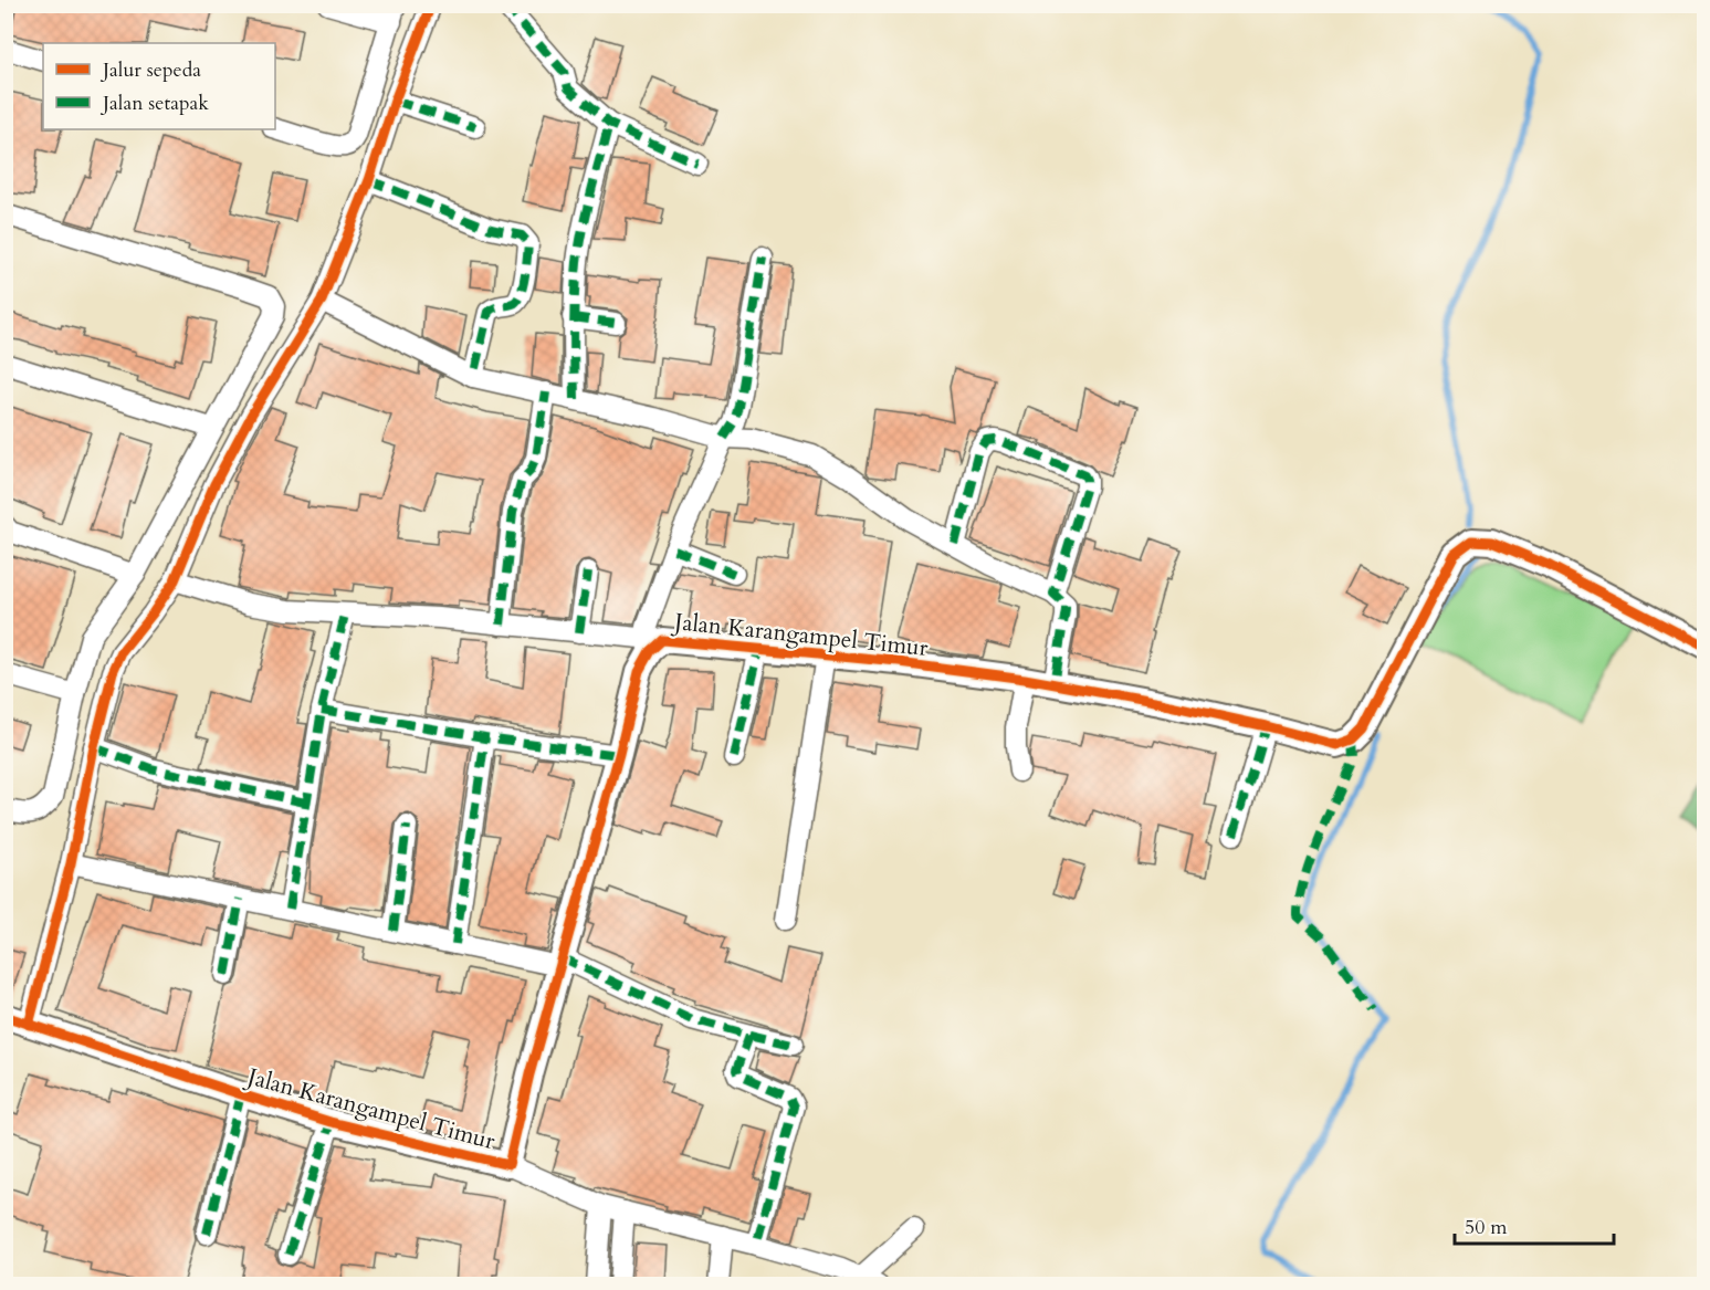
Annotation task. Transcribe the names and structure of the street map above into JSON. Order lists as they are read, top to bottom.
{
  "streets": {
    "street": ["Jalan Karangampel Timur"]
  },
  "legend": ["Jalur sepeda", "Jalan setapak"],
  "scale_bar": "50 m"
}
